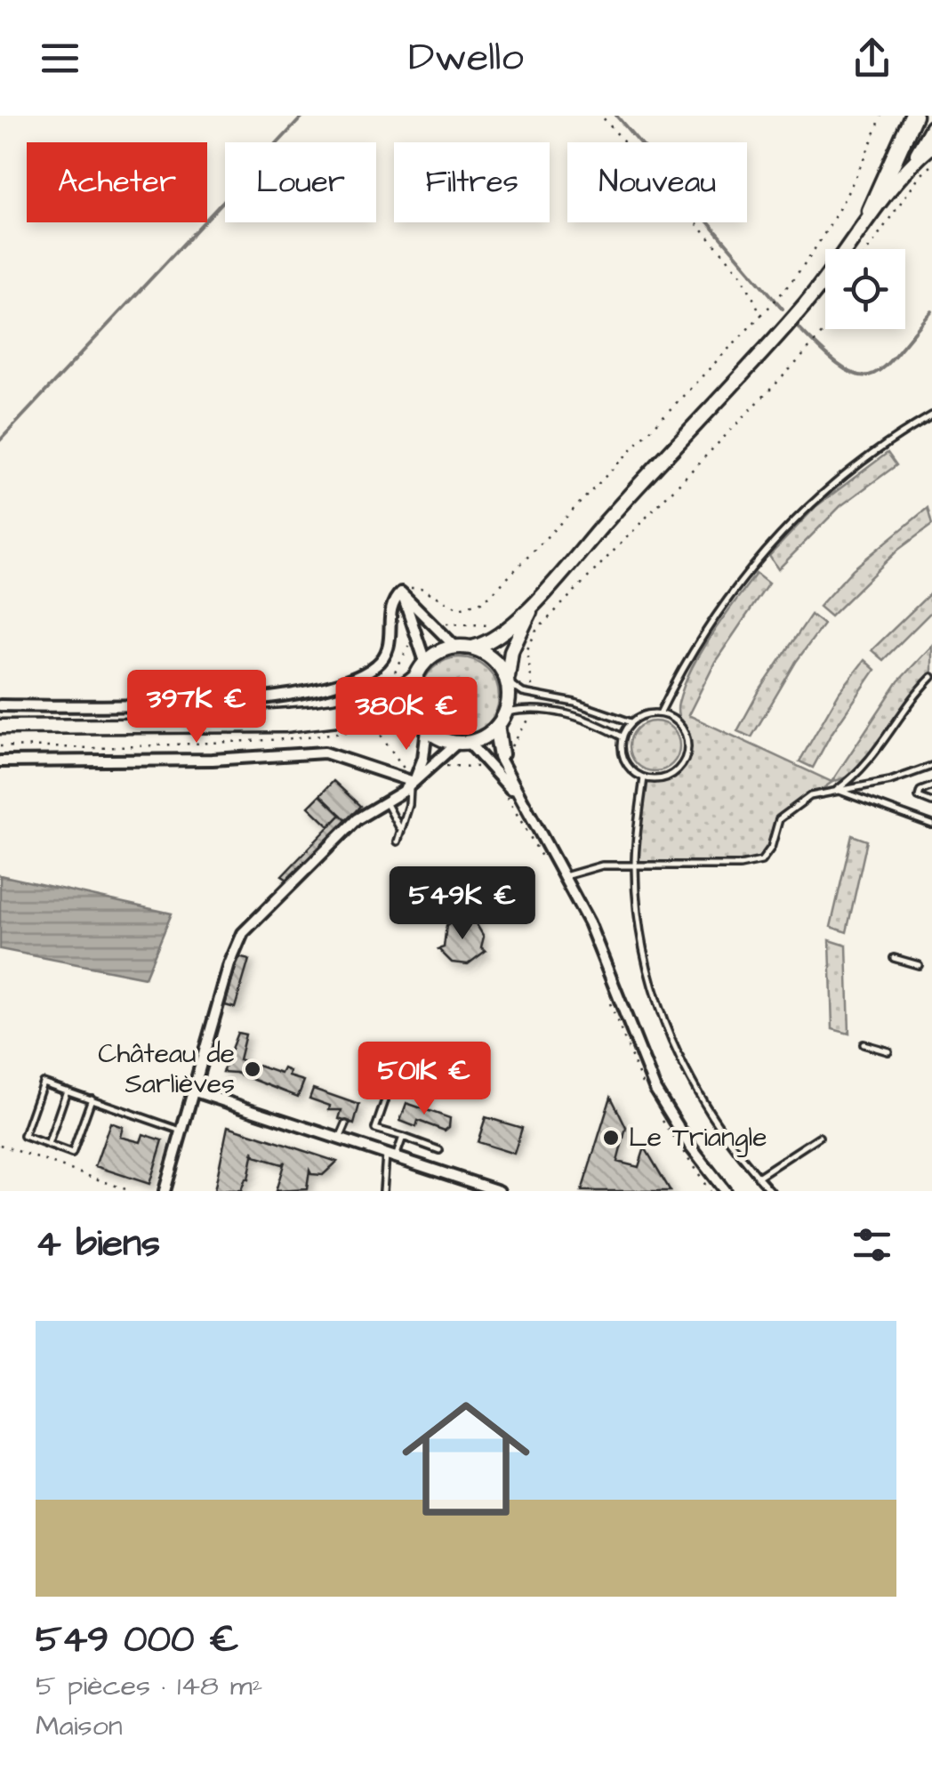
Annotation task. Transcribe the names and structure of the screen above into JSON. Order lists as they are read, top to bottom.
{
  "places": ["Château de Sarlièves", "Le Triangle"],
  "page": {
    "header": "Dwello",
    "chip": [
      "Acheter",
      "Louer",
      "Filtres",
      "Nouveau"
    ],
    "price": [
      "397K €",
      "380K €",
      "549K €",
      "501K €"
    ],
    "heading": "4 biens",
    "list": [
      {
        "name": "549 000 €",
        "note": "5 pièces · 148 m² · Maison"
      }
    ]
  }
}
